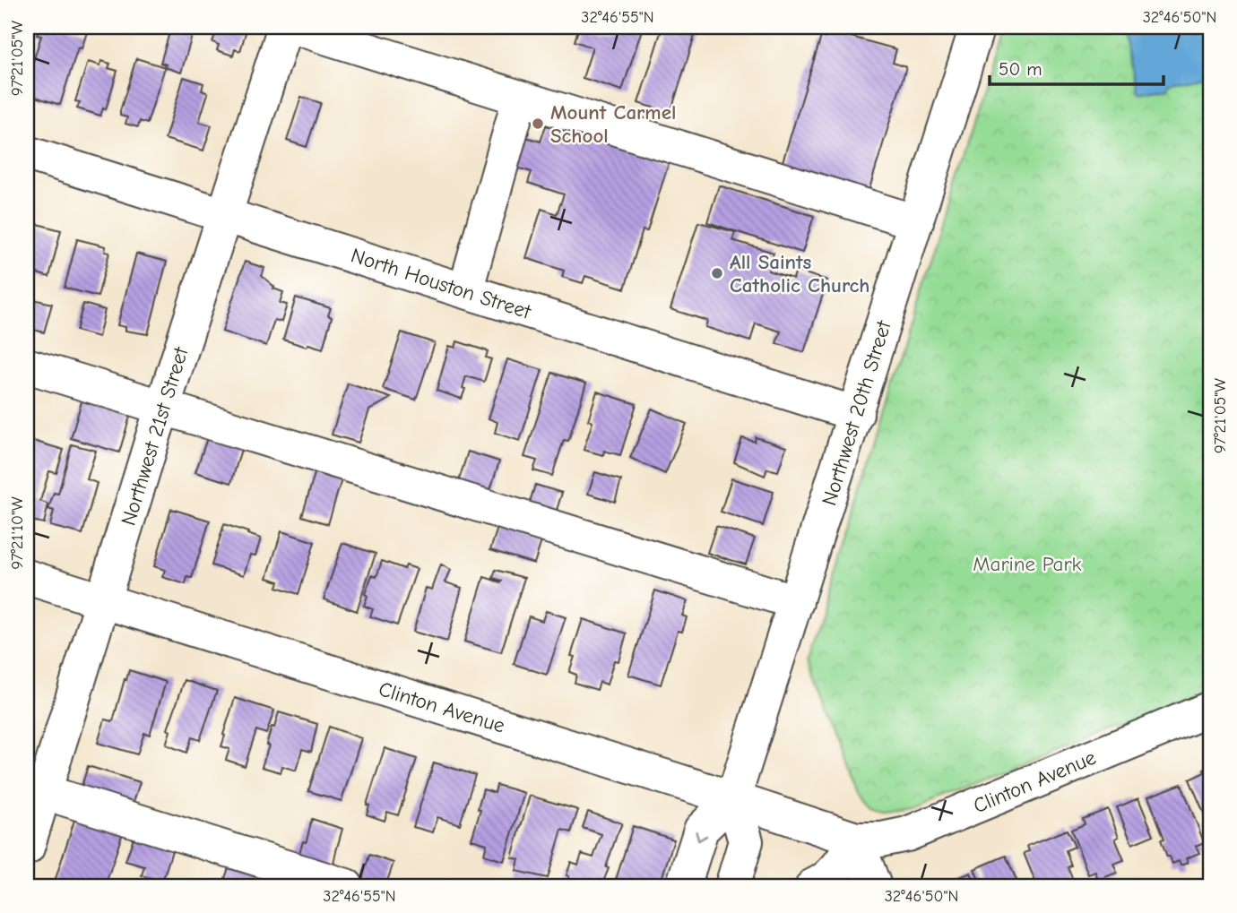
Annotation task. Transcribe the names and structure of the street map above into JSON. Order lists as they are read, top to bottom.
{
  "streets": {
    "street": [
      "North Houston Street",
      "Northwest 20th Street",
      "Northwest 21st Street",
      "Clinton Avenue"
    ]
  },
  "crossings": [
    ["North Houston Street", "Northwest 20th Street"],
    ["North Houston Street", "Northwest 21st Street"],
    ["Northwest 20th Street", "Clinton Avenue"],
    ["Northwest 21st Street", "Clinton Avenue"]
  ],
  "parks": ["Marine Park"],
  "places": ["Mount Carmel School", "All Saints Catholic Church"],
  "scale_bar": "50 m",
  "coordinates": [
    "32°46'55\"N",
    "32°46'50\"N",
    "97°21'05\"W",
    "97°21'10\"W"
  ]
}
